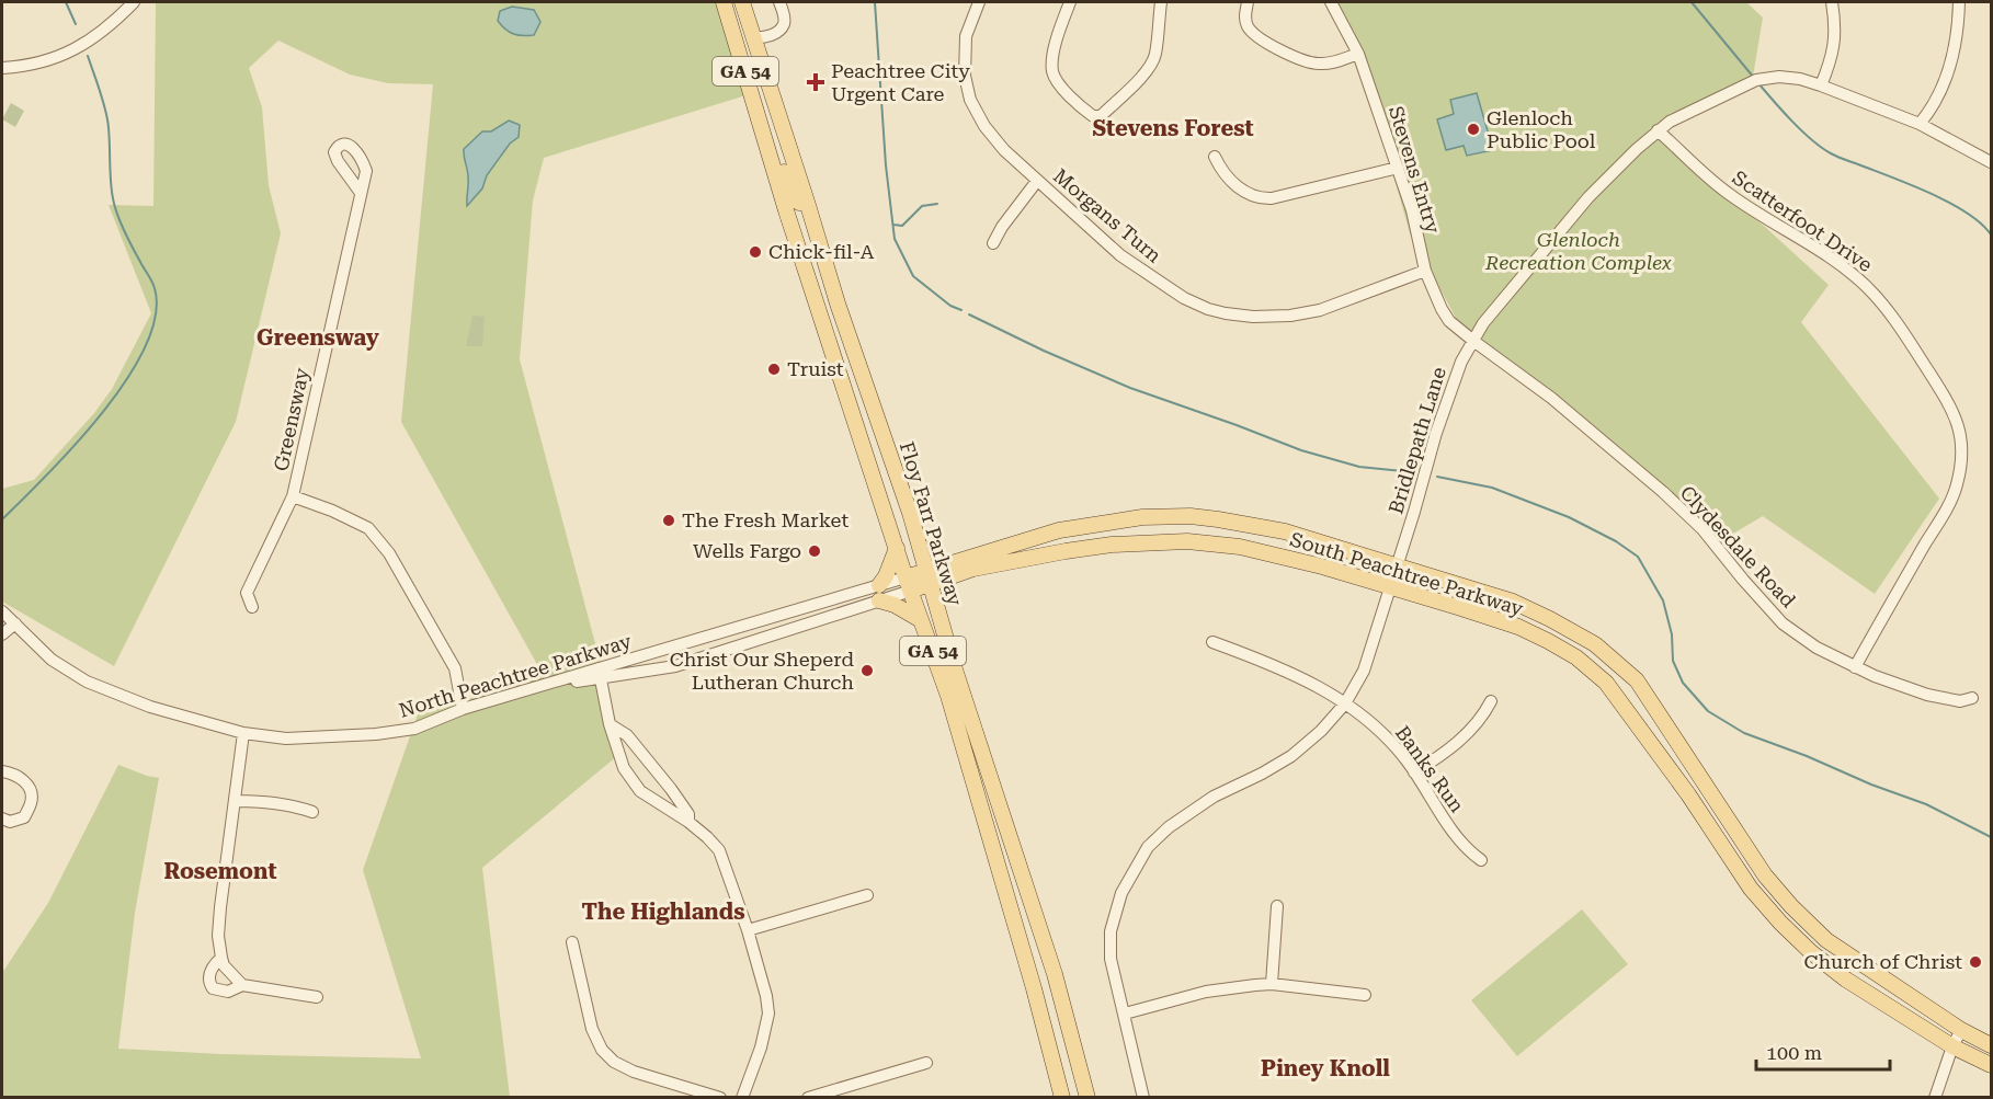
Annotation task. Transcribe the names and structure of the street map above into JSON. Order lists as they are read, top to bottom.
{
  "streets": {
    "main road": ["GA 54", "Floy Farr Parkway", "South Peachtree Parkway"],
    "street": [
      "Stevens Entry",
      "Morgans Turn",
      "Scatterfoot Drive",
      "Greensway",
      "Bridlepath Lane",
      "Clydesdale Road",
      "North Peachtree Parkway",
      "Banks Run"
    ]
  },
  "crossings": [
    ["Stevens Entry", "Morgans Turn"],
    ["Stevens Entry", "Bridlepath Lane"],
    ["Stevens Entry", "Clydesdale Road"],
    ["Scatterfoot Drive", "Bridlepath Lane"],
    ["Scatterfoot Drive", "Clydesdale Road"],
    ["Bridlepath Lane", "Clydesdale Road"],
    ["Bridlepath Lane", "South Peachtree Parkway"],
    ["Bridlepath Lane", "Banks Run"],
    ["Floy Farr Parkway", "South Peachtree Parkway"],
    ["Floy Farr Parkway", "North Peachtree Parkway"],
    ["South Peachtree Parkway", "North Peachtree Parkway"]
  ],
  "districts": [
    "Stevens Forest",
    "Greensway",
    "Rosemont",
    "The Highlands",
    "Piney Knoll"
  ],
  "parks": ["Glenloch Recreation Complex"],
  "places": {
    "health": ["Peachtree City Urgent Care"],
    "other": [
      "Glenloch Public Pool",
      "Chick-fil-A",
      "Truist",
      "The Fresh Market",
      "Wells Fargo",
      "Christ Our Sheperd Lutheran Church",
      "Church of Christ"
    ]
  },
  "scale_bar": "100 m"
}
